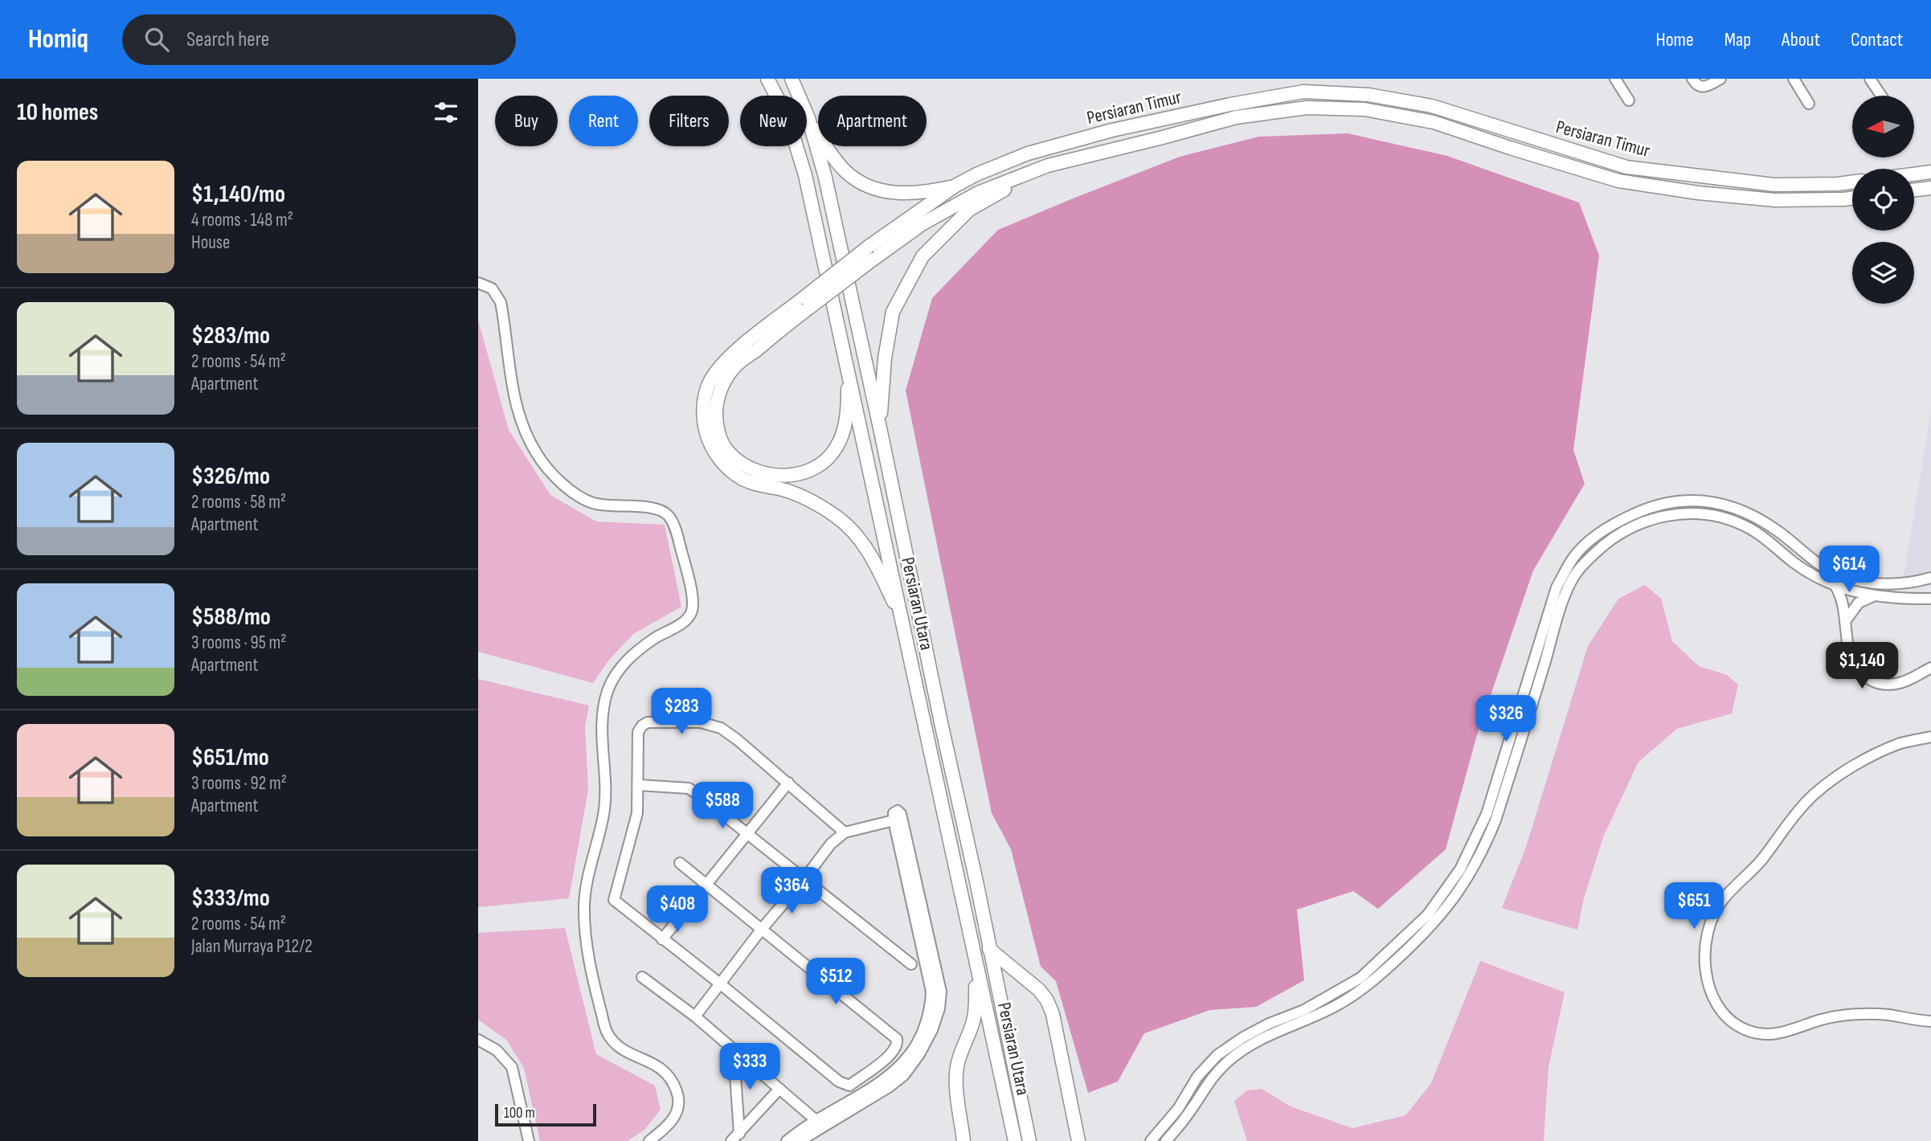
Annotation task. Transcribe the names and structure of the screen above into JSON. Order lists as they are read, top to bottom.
{
  "streets": {
    "main road": ["Persiaran Timur", "Persiaran Utara"]
  },
  "scale_bar": "100 m",
  "north": "left",
  "page": {
    "header": "Homiq",
    "search": "Search here",
    "nav": [
      "Home",
      "Map",
      "About",
      "Contact"
    ],
    "heading": "10 homes",
    "chip": [
      "Buy",
      "Rent",
      "Filters",
      "New",
      "Apartment"
    ],
    "list": [
      {
        "name": "$1,140/mo",
        "note": "4 rooms · 148 m² · House"
      },
      {
        "name": "$283/mo",
        "note": "2 rooms · 54 m² · Apartment"
      },
      {
        "name": "$326/mo",
        "note": "2 rooms · 58 m² · Apartment"
      },
      {
        "name": "$588/mo",
        "note": "3 rooms · 95 m² · Apartment"
      },
      {
        "name": "$651/mo",
        "note": "3 rooms · 92 m² · Apartment"
      },
      {
        "name": "$333/mo",
        "note": "2 rooms · 54 m² · Jalan Murraya P12/2"
      }
    ],
    "price": [
      "$614",
      "$1,140",
      "$283",
      "$326",
      "$588",
      "$364",
      "$651",
      "$408",
      "$512",
      "$333"
    ],
    "scale": "100 m"
  }
}
